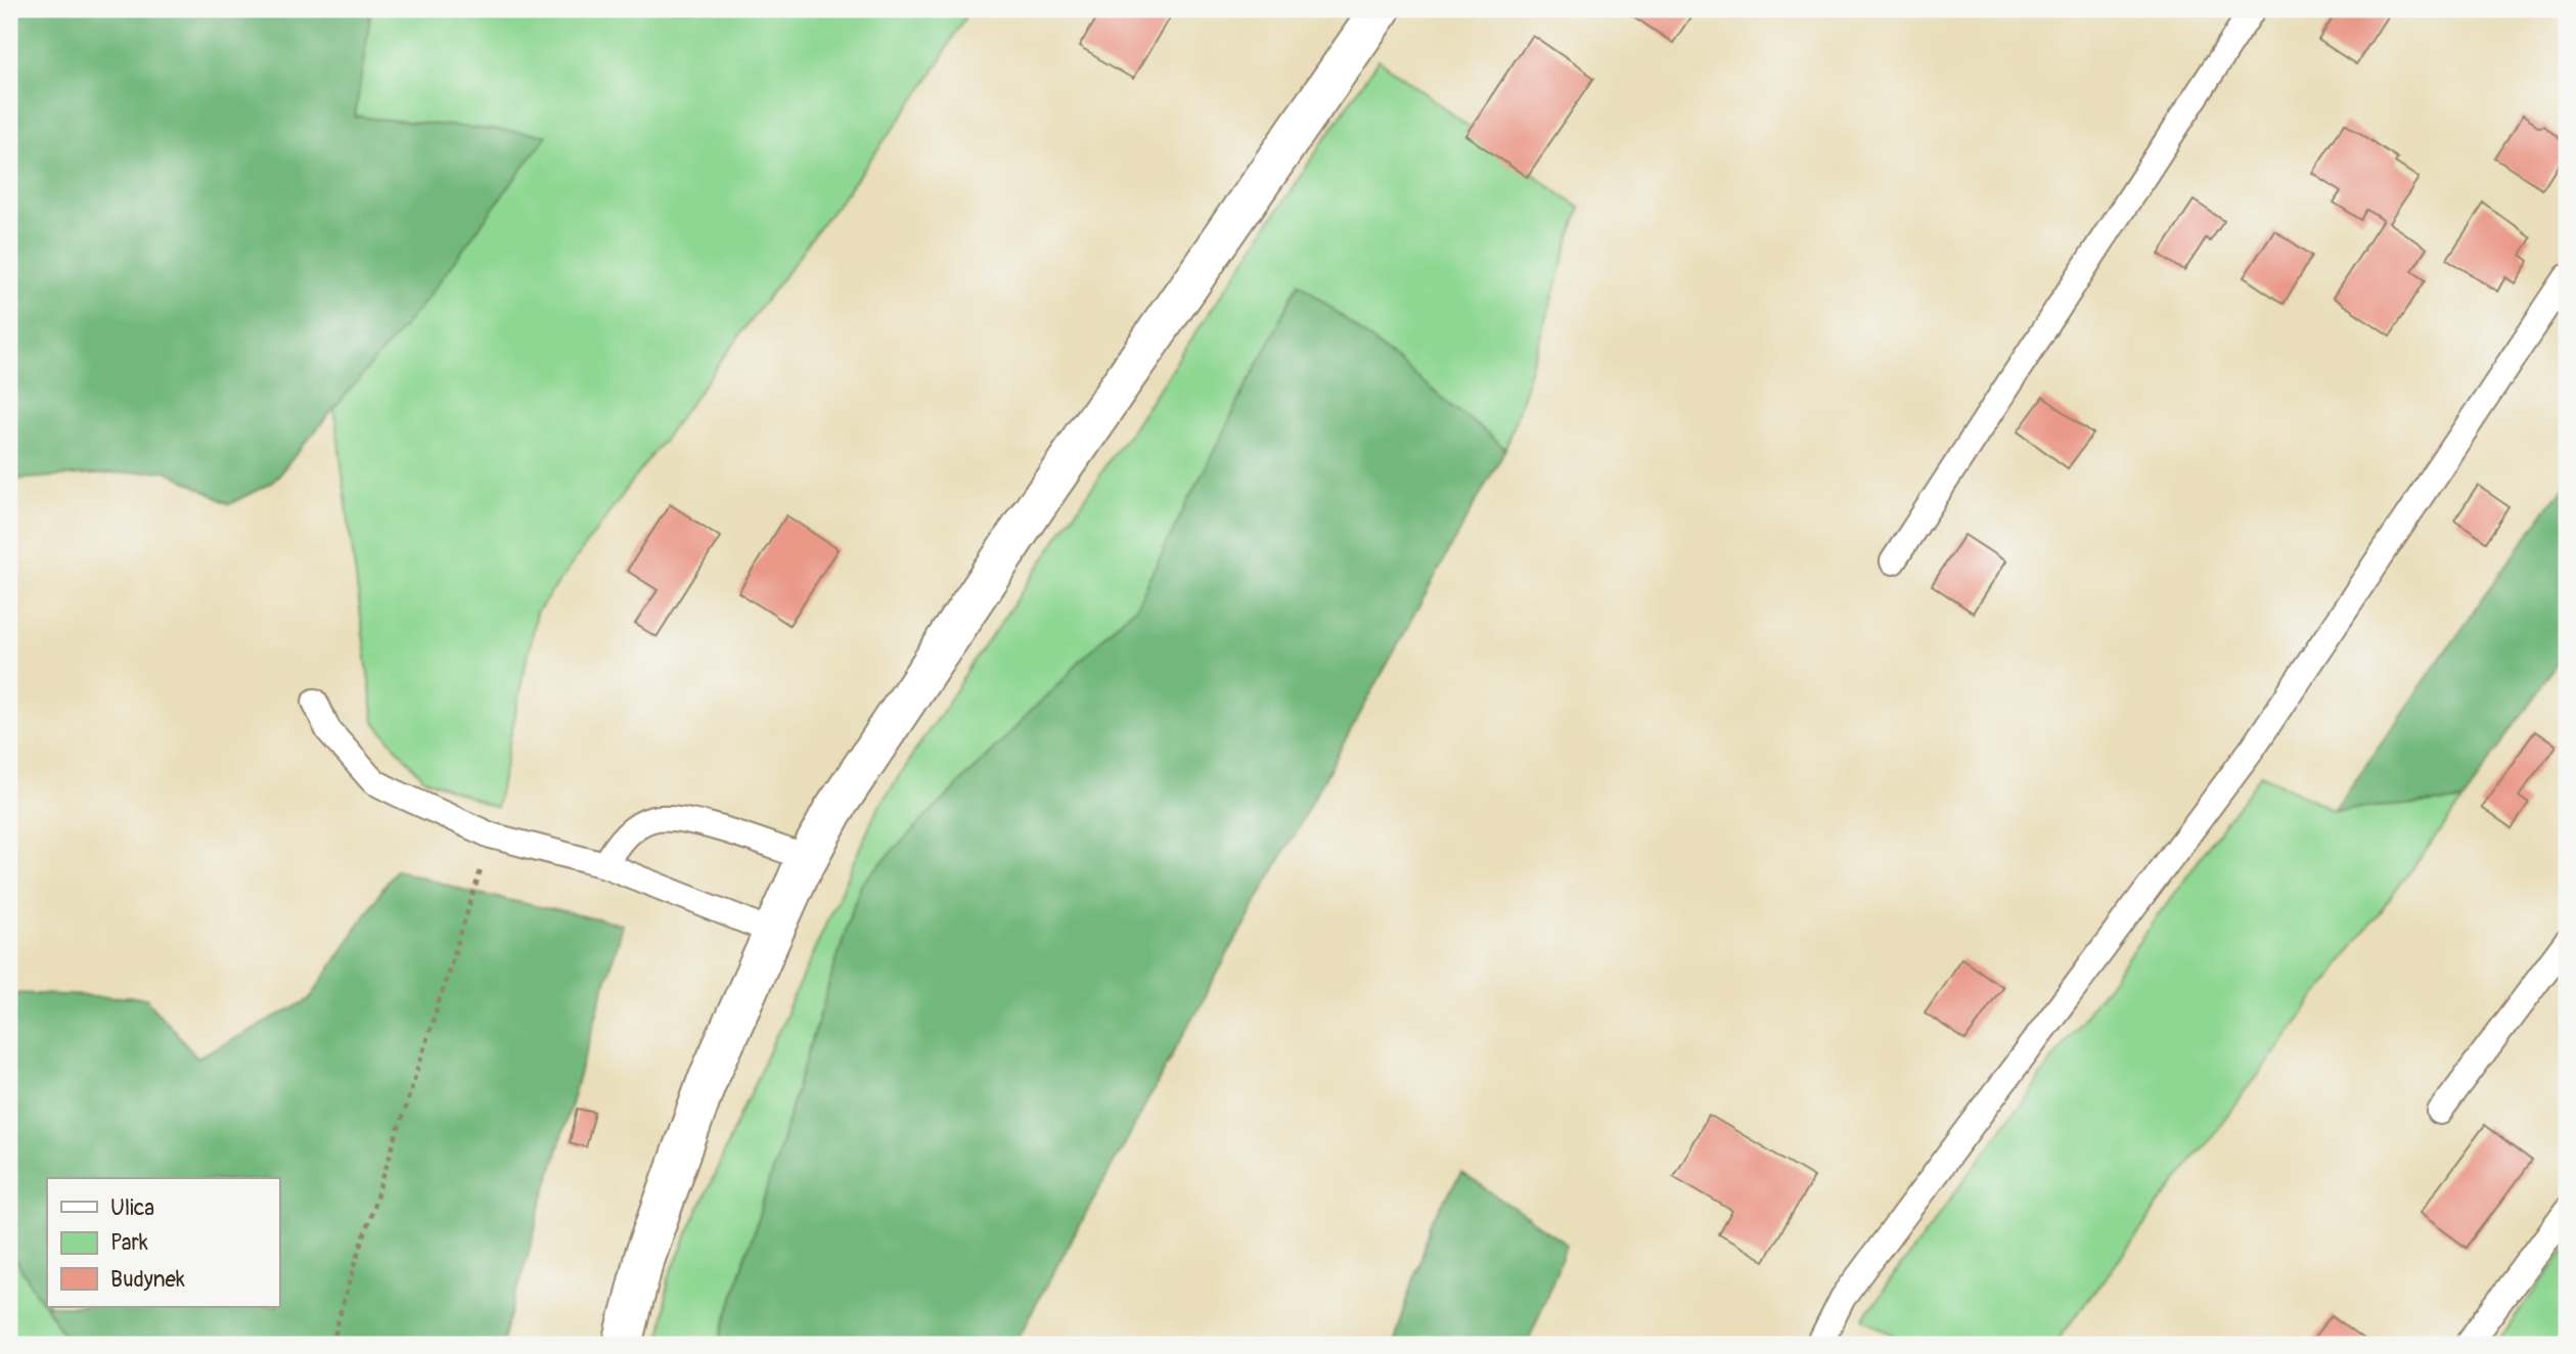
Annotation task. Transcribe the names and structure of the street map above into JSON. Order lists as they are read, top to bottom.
{
  "legend": ["Ulica", "Park", "Budynek"]
}
